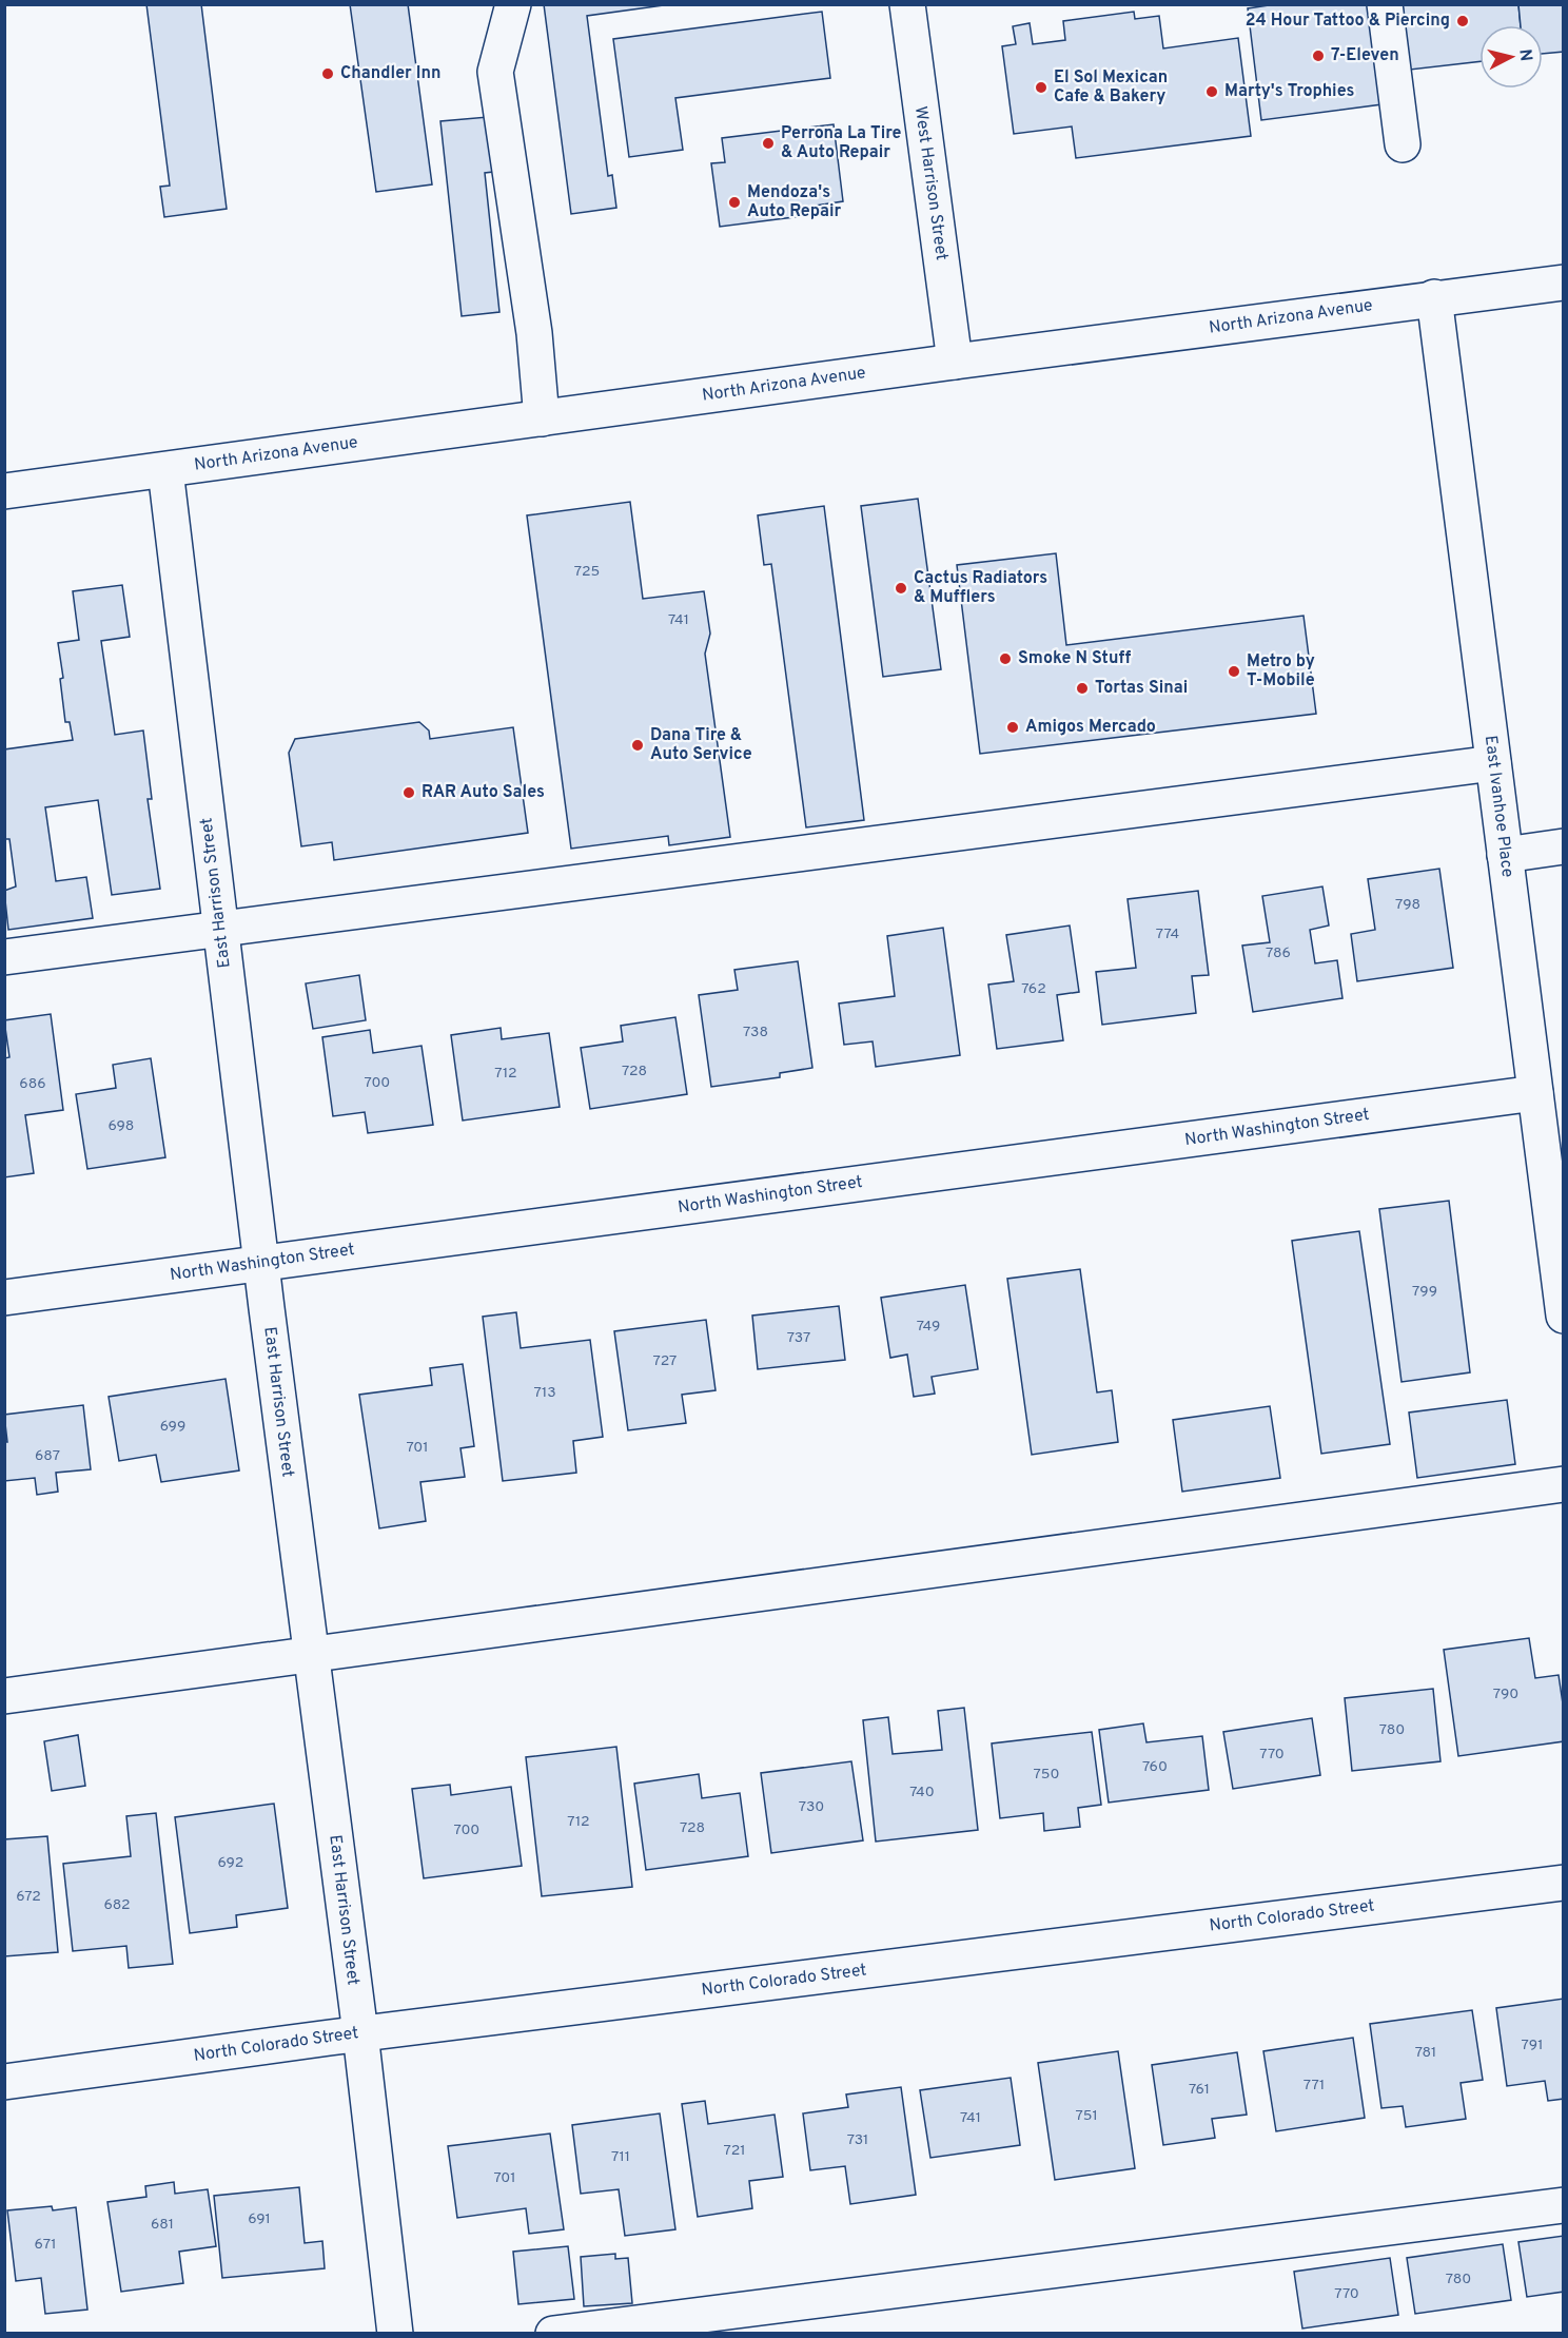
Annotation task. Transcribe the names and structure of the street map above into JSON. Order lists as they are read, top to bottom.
{
  "streets": {
    "street": [
      "West Harrison Street",
      "North Arizona Avenue",
      "East Ivanhoe Place",
      "East Harrison Street",
      "North Washington Street",
      "North Colorado Street"
    ]
  },
  "crossings": [
    ["West Harrison Street", "North Arizona Avenue"],
    ["North Arizona Avenue", "East Ivanhoe Place"],
    ["North Arizona Avenue", "East Harrison Street"],
    ["East Ivanhoe Place", "North Washington Street"],
    ["East Harrison Street", "North Washington Street"],
    ["East Harrison Street", "North Colorado Street"]
  ],
  "places": [
    "24 Hour Tattoo & Piercing",
    "7-Eleven",
    "Chandler Inn",
    "El Sol Mexican Cafe & Bakery",
    "Marty's Trophies",
    "Perrona La Tire & Auto Repair",
    "Mendoza's Auto Repair",
    "Cactus Radiators & Mufflers",
    "Smoke N Stuff",
    "Metro by T-Mobile",
    "Tortas Sinai",
    "Amigos Mercado",
    "Dana Tire & Auto Service",
    "RAR Auto Sales"
  ],
  "house_numbers": [
    "725",
    "741",
    "798",
    "774",
    "786",
    "762",
    "738",
    "728",
    "712",
    "700",
    "686",
    "698",
    "799",
    "749",
    "737",
    "727",
    "713",
    "699",
    "701",
    "687",
    "790",
    "780",
    "770",
    "760",
    "750",
    "740",
    "730",
    "712",
    "728",
    "700",
    "692",
    "672",
    "682",
    "791",
    "781",
    "771",
    "761",
    "751",
    "741",
    "731",
    "721",
    "711",
    "701",
    "691",
    "681",
    "671",
    "780",
    "770"
  ],
  "north": "right"
}
